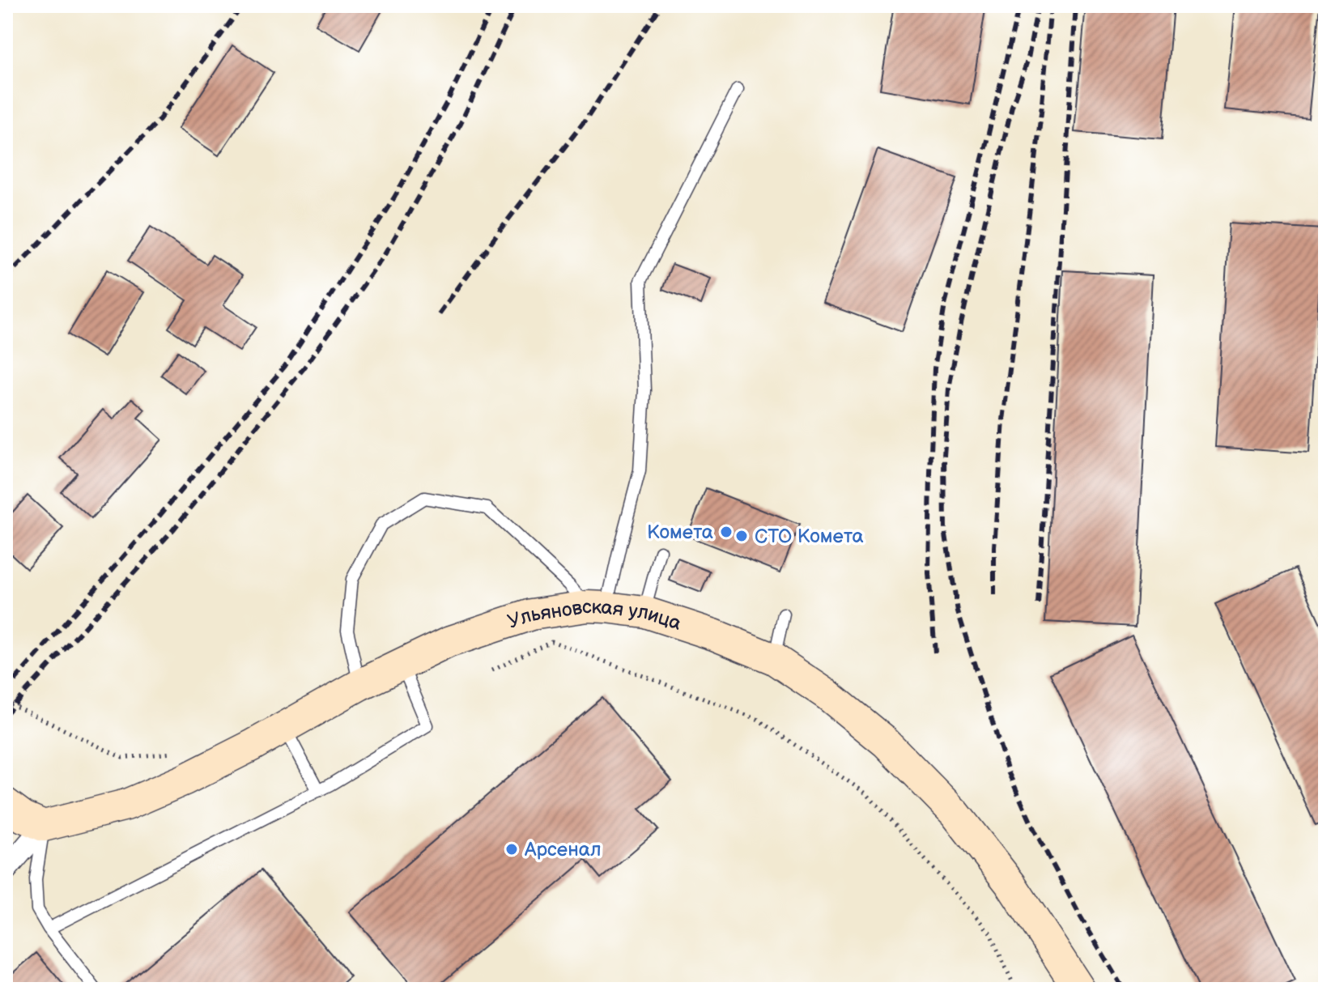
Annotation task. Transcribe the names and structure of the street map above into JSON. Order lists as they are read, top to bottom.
{
  "streets": {
    "main road": ["Ульяновская улица"]
  },
  "places": ["Комета", "СТО Комета", "Арсенал"]
}
